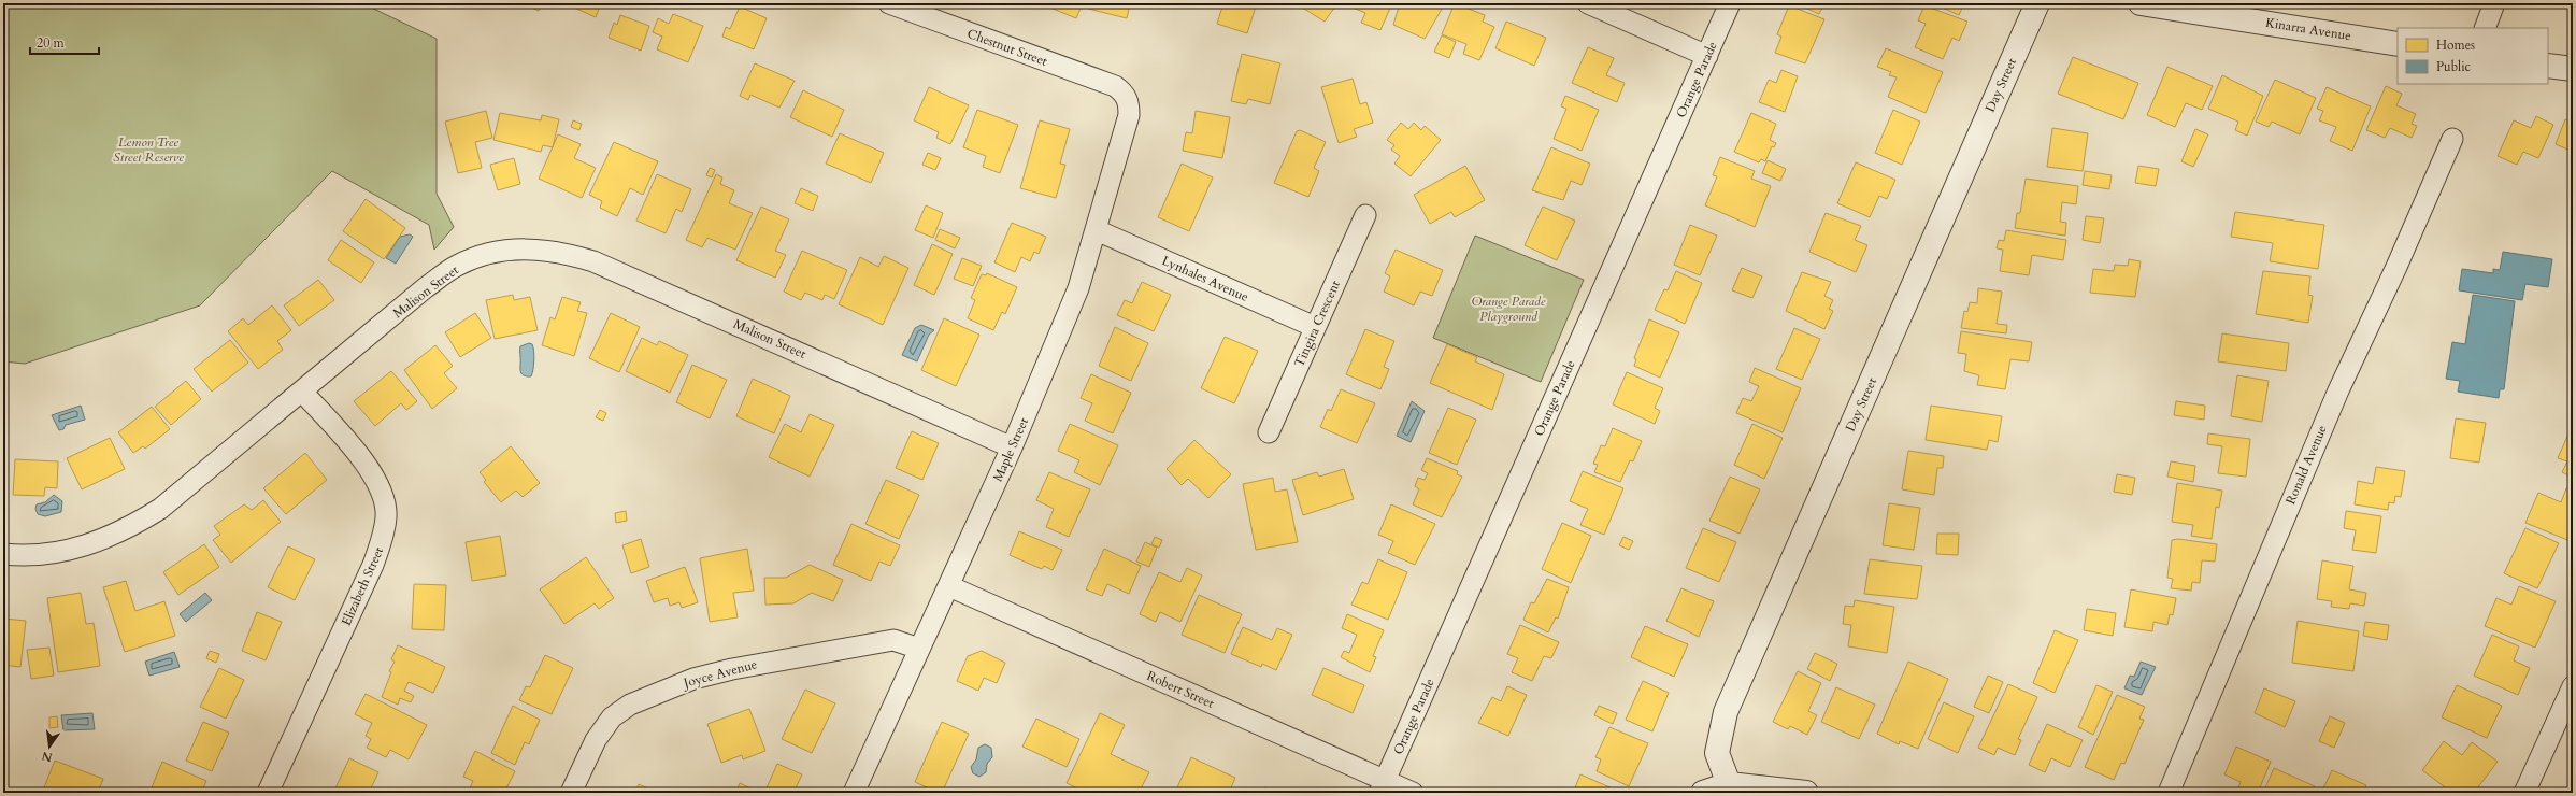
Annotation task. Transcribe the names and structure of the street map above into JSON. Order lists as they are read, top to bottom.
{
  "streets": {
    "street": [
      "Kinarra Avenue",
      "Chestnut Street",
      "Orange Parade",
      "Day Street",
      "Lynhales Avenue",
      "Malison Street",
      "Tingira Crescent",
      "Maple Street",
      "Ronald Avenue",
      "Elizabeth Street",
      "Joyce Avenue",
      "Robert Street"
    ]
  },
  "crossings": [
    ["Chestnut Street", "Maple Street"],
    ["Orange Parade", "Robert Street"],
    ["Lynhales Avenue", "Tingira Crescent"],
    ["Lynhales Avenue", "Maple Street"],
    ["Malison Street", "Maple Street"],
    ["Malison Street", "Elizabeth Street"],
    ["Maple Street", "Joyce Avenue"],
    ["Maple Street", "Robert Street"]
  ],
  "parks": ["Lemon Tree Street Reserve", "Orange Parade Playground"],
  "legend": ["Homes", "Public"],
  "scale_bar": "20 m",
  "north": "bottom"
}
